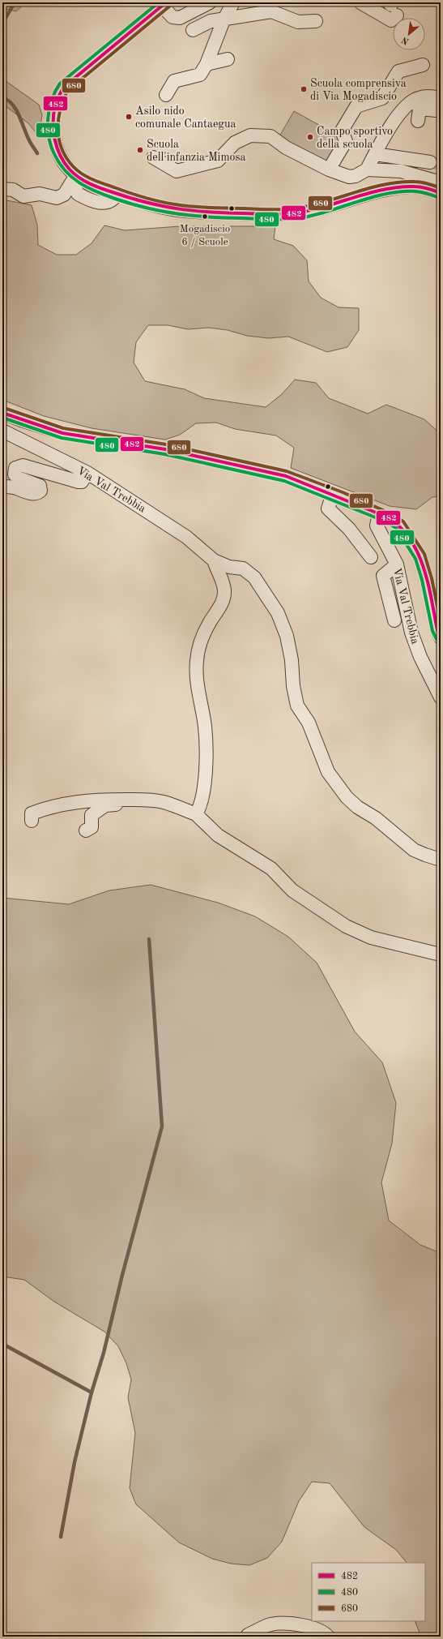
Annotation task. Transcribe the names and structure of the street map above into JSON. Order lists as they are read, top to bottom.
{
  "streets": {
    "street": ["Via Val Trebbia"]
  },
  "places": [
    "Scuola comprensiva di Via Mogadiscio",
    "Asilo nido comunale Cantaegua",
    "Campo sportivo della scuola",
    "Scuola dell'infanzia Mimosa",
    "Mogadiscio 6 / Scuole"
  ],
  "lines": ["transit line 482", "transit line 480", "transit line 680"],
  "legend": ["482", "480", "680"],
  "north": "bottom left"
}
